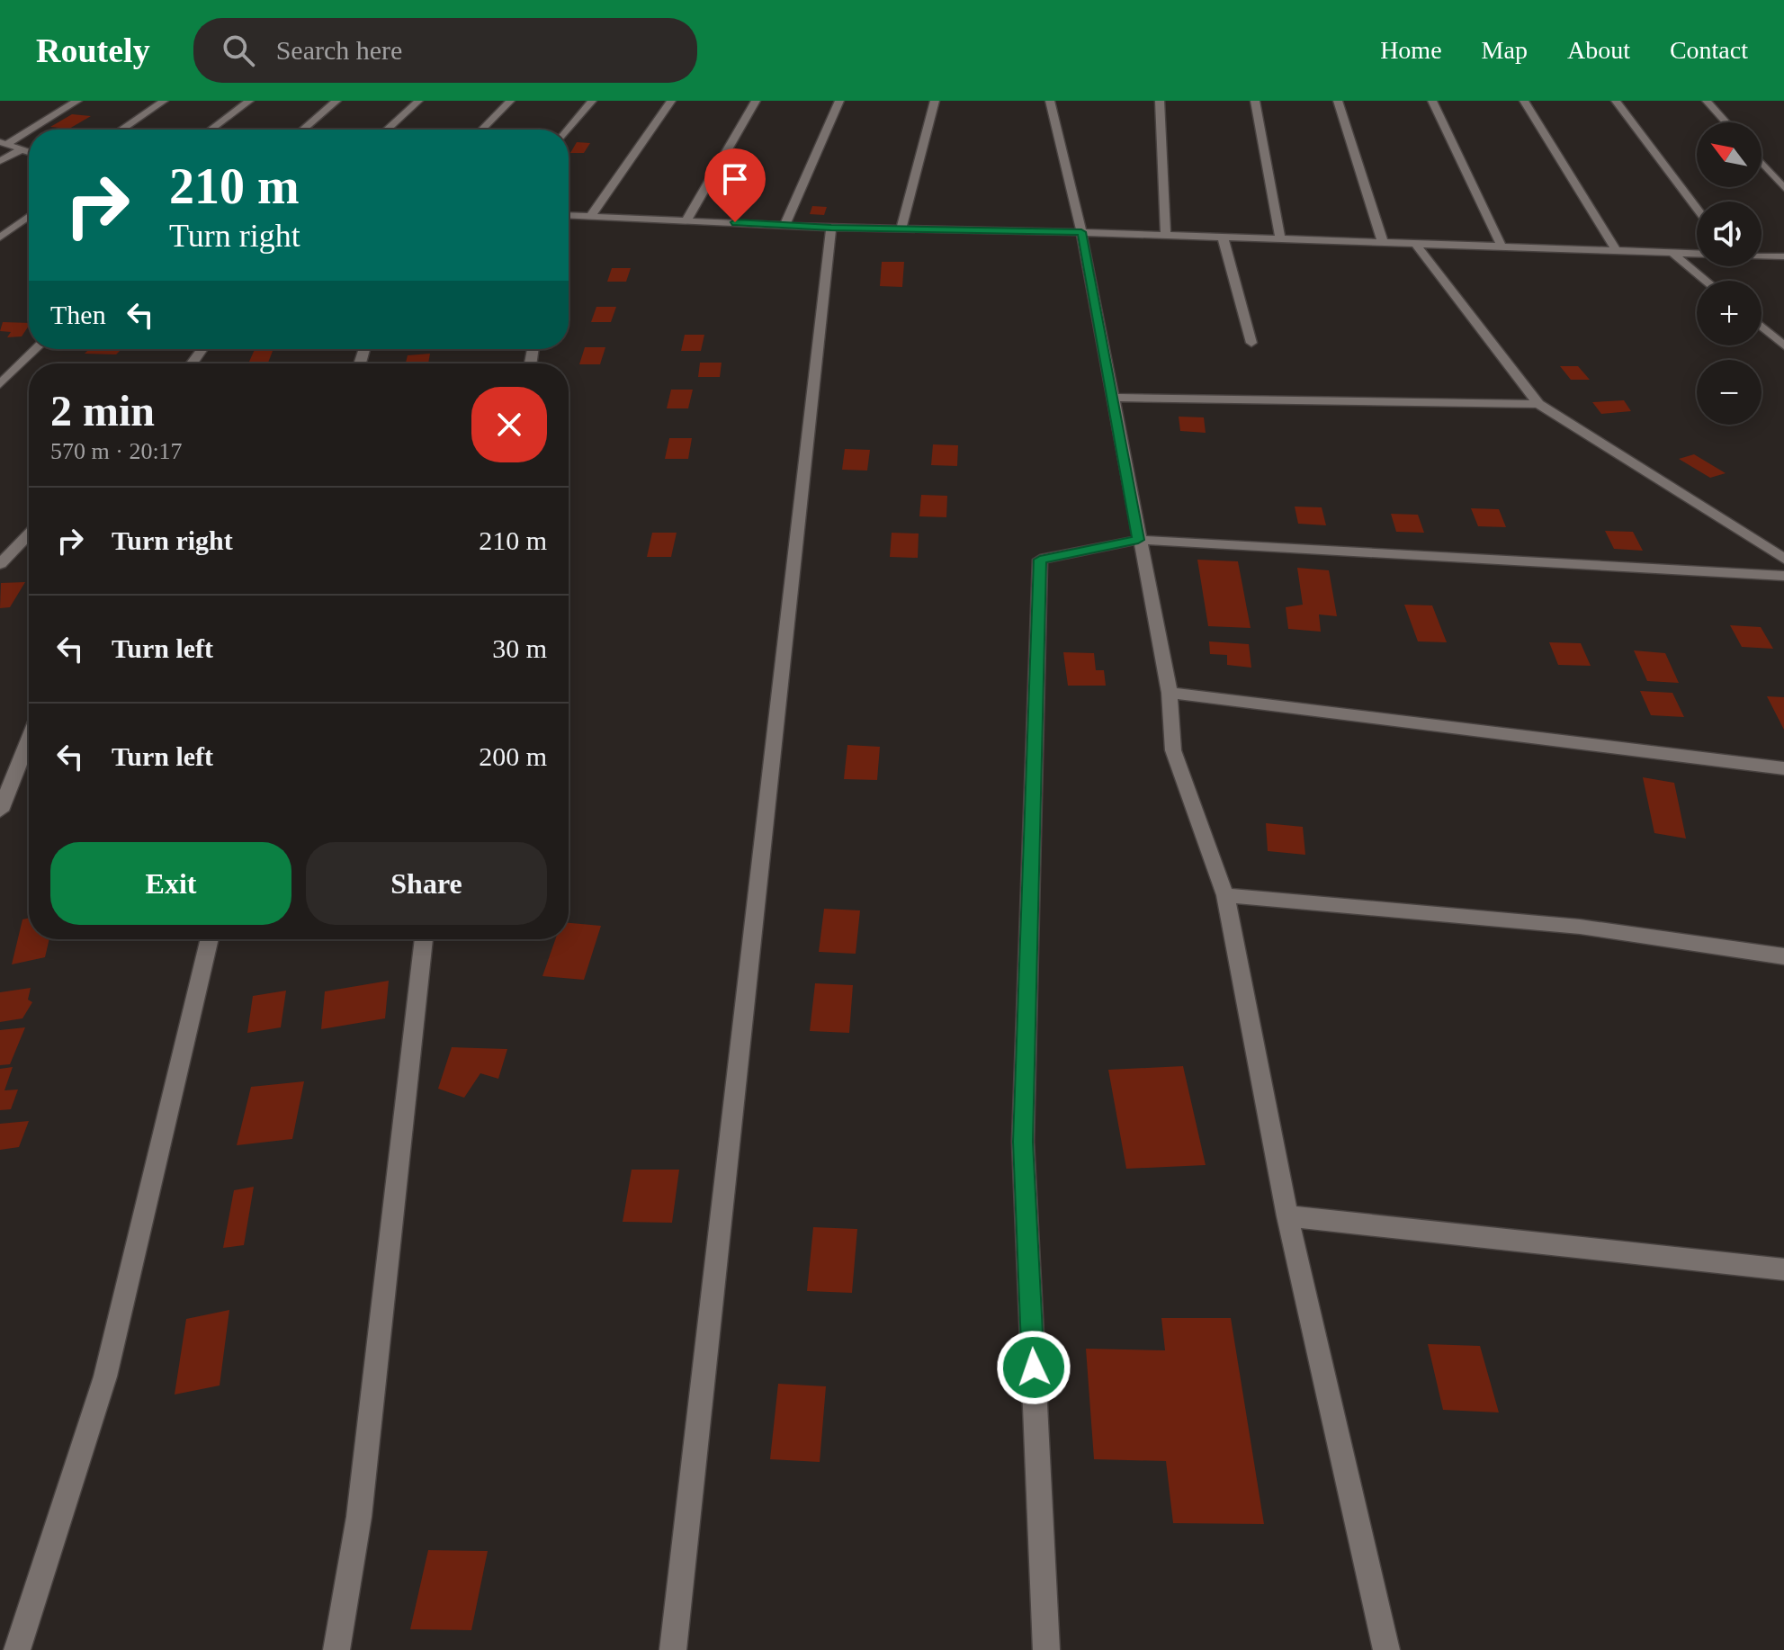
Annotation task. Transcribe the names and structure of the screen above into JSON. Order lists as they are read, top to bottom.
{
  "north": "top left",
  "page": {
    "header": "Routely",
    "search": "Search here",
    "nav": [
      "Home",
      "Map",
      "About",
      "Contact"
    ],
    "map_buttons": ["+", "−"],
    "turn": ["210 m", "Turn right"],
    "then": "Then",
    "heading": ["2 min", "570 m · 20:17"],
    "list": [
      {
        "name": "Turn right",
        "value": "210 m"
      },
      {
        "name": "Turn left",
        "value": "30 m"
      },
      {
        "name": "Turn left",
        "value": "200 m"
      }
    ],
    "buttons": ["Exit", "Share"]
  }
}
